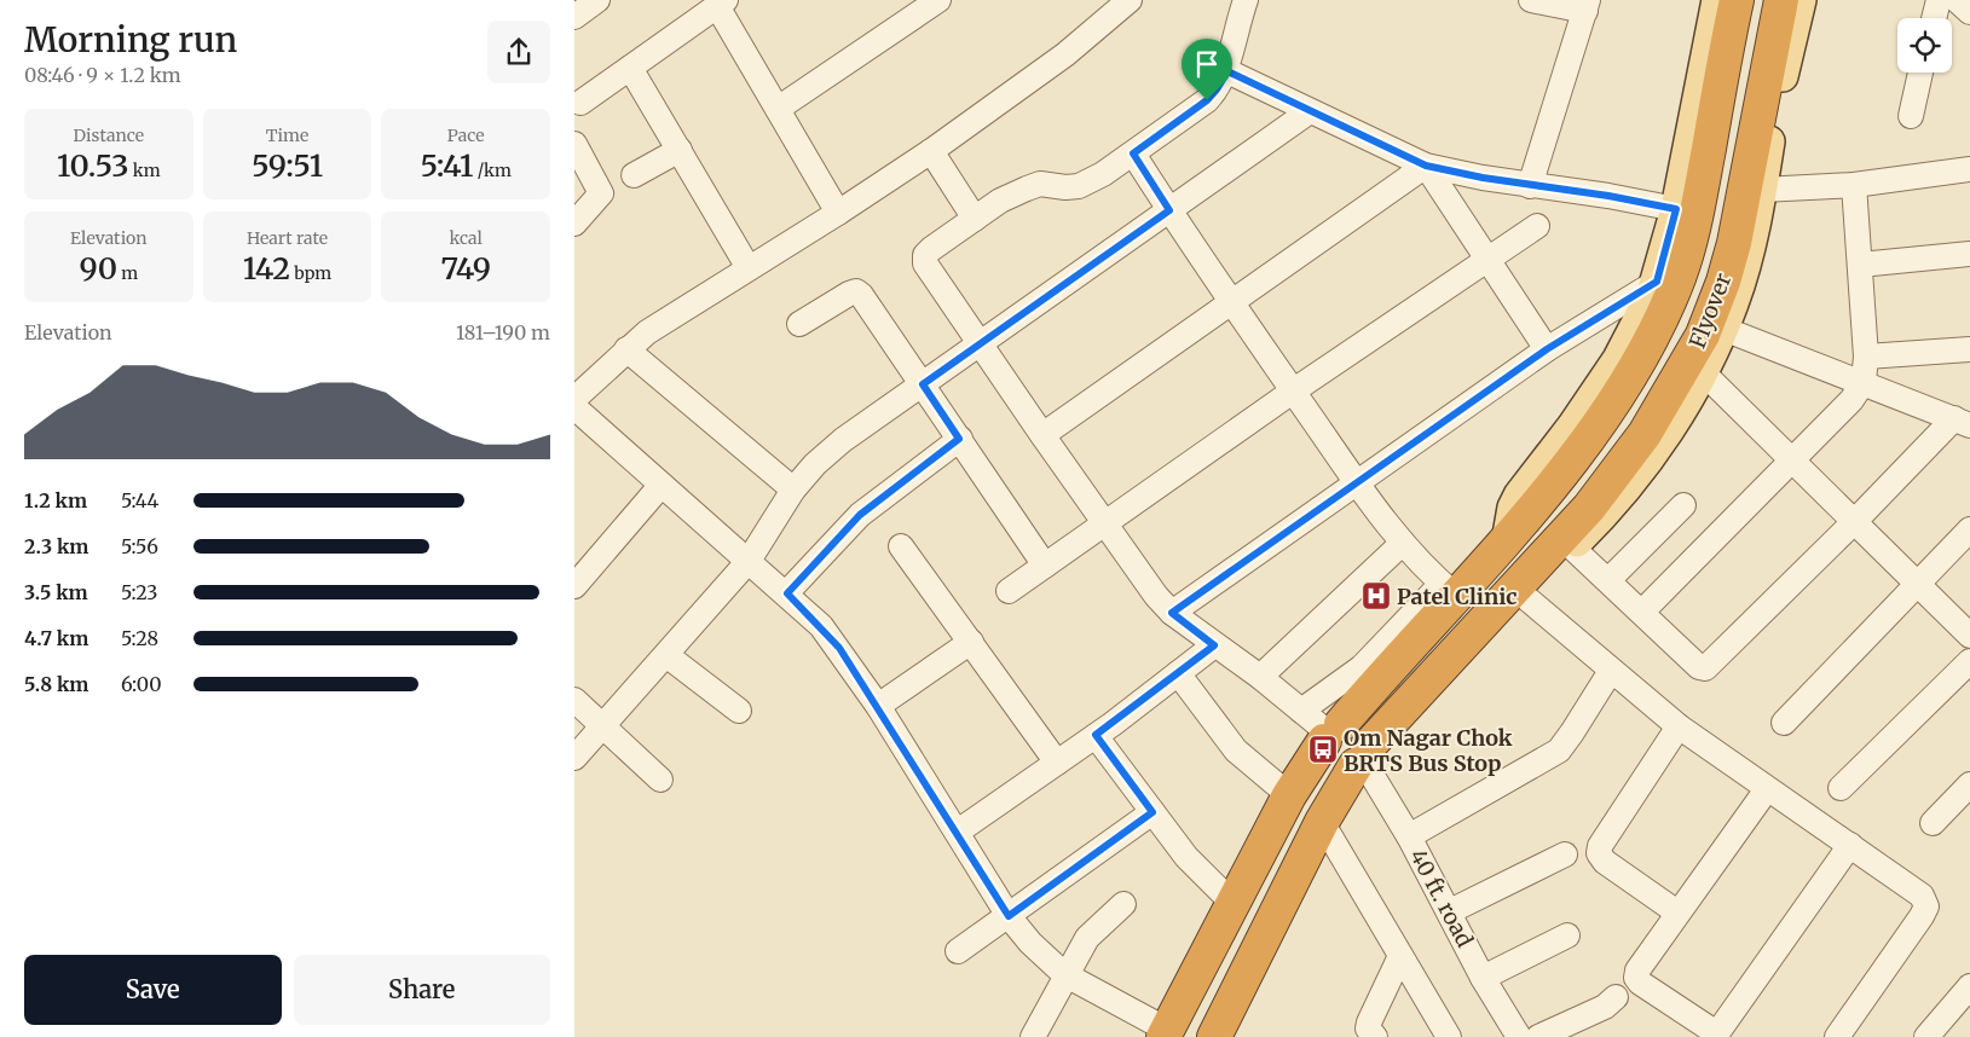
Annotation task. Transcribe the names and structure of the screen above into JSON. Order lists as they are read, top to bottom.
{
  "streets": {
    "highway": ["Flyover"],
    "street": ["40 ft. road"]
  },
  "crossings": [
    ["Flyover", "40 ft. road"]
  ],
  "places": {
    "hospital": ["Patel Clinic"],
    "bus stop": ["Om Nagar Chok BRTS Bus Stop"]
  },
  "page": {
    "heading": ["Morning run", "08:46 · 9 × 1.2 km"],
    "stats": [
      ["Distance", "10.53 km"],
      ["Time", "59:51"],
      ["Pace", "5:41 /km"],
      ["Elevation", "90 m"],
      ["Heart rate", "142 bpm"],
      ["kcal", "749"]
    ],
    "chart": ["Elevation", "181–190 m"],
    "list": [
      {
        "name": "1.2 km",
        "note": "5:44"
      },
      {
        "name": "2.3 km",
        "note": "5:56"
      },
      {
        "name": "3.5 km",
        "note": "5:23"
      },
      {
        "name": "4.7 km",
        "note": "5:28"
      },
      {
        "name": "5.8 km",
        "note": "6:00"
      }
    ],
    "buttons": ["Save", "Share"]
  }
}
